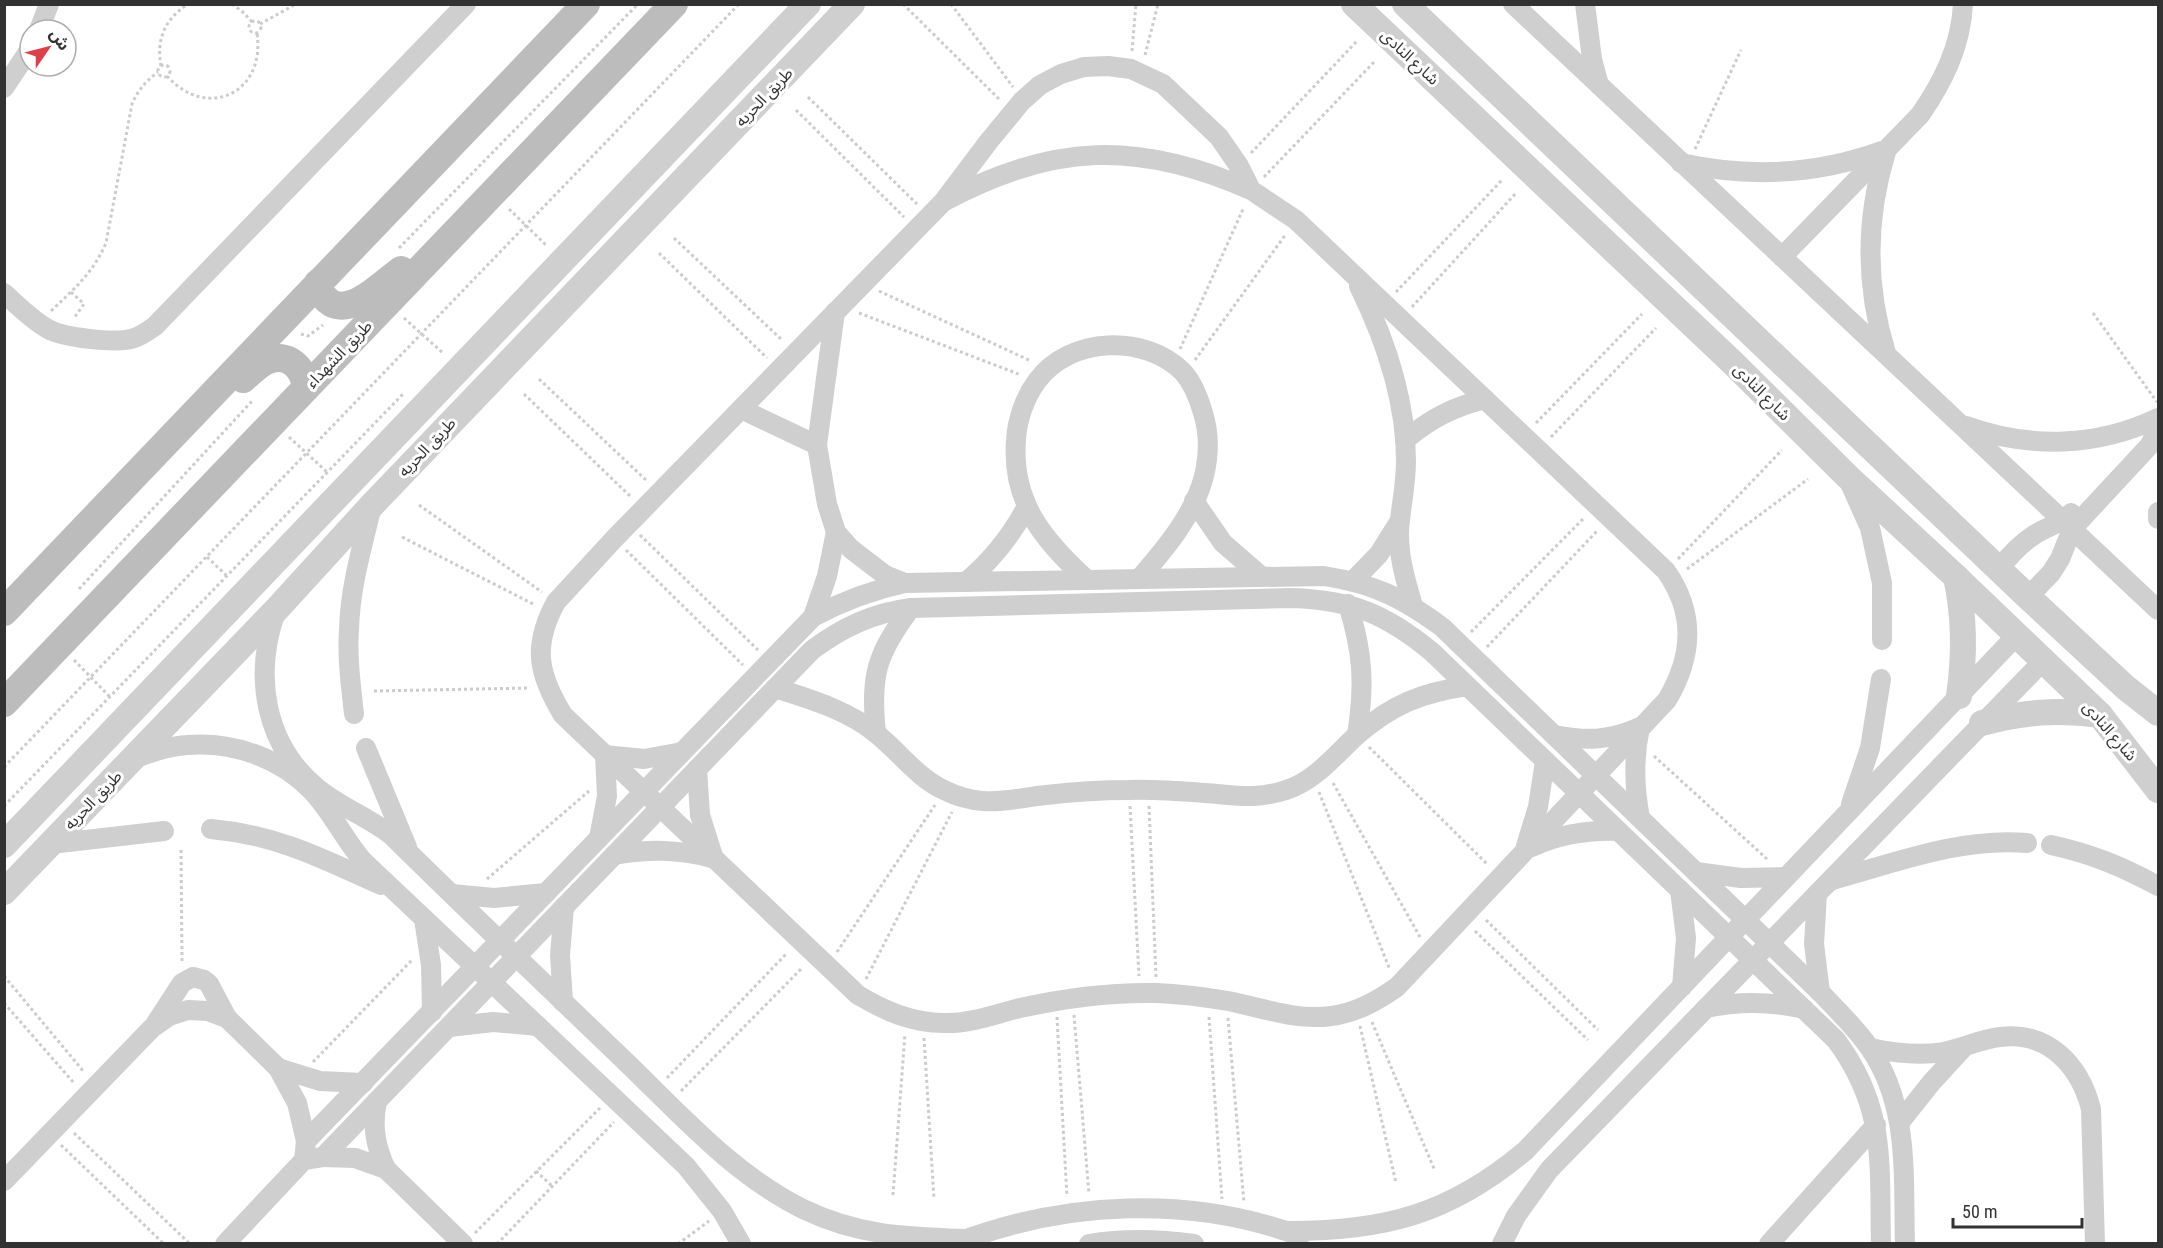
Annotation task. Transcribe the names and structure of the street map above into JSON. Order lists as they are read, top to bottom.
{
  "streets": {
    "main road": ["طريق الشهداء"],
    "street": ["شارع النادى", "طريق الحريه"]
  },
  "scale_bar": "50 m",
  "north": "top right"
}
